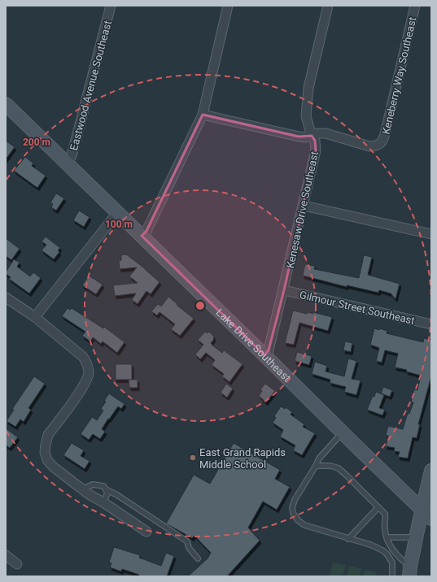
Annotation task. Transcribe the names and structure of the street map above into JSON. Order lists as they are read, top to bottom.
{
  "streets": {
    "main road": ["Lake Drive Southeast"],
    "street": [
      "Keneberry Way Southeast",
      "Eastwood Avenue Southeast",
      "Kenesaw Drive Southeast",
      "Gilmour Street Southeast"
    ]
  },
  "crossings": [
    ["Keneberry Way Southeast", "Kenesaw Drive Southeast"],
    ["Eastwood Avenue Southeast", "Lake Drive Southeast"],
    ["Kenesaw Drive Southeast", "Gilmour Street Southeast"],
    ["Kenesaw Drive Southeast", "Lake Drive Southeast"]
  ],
  "places": ["East Grand Rapids Middle School"],
  "rings": ["200 m", "100 m"]
}
